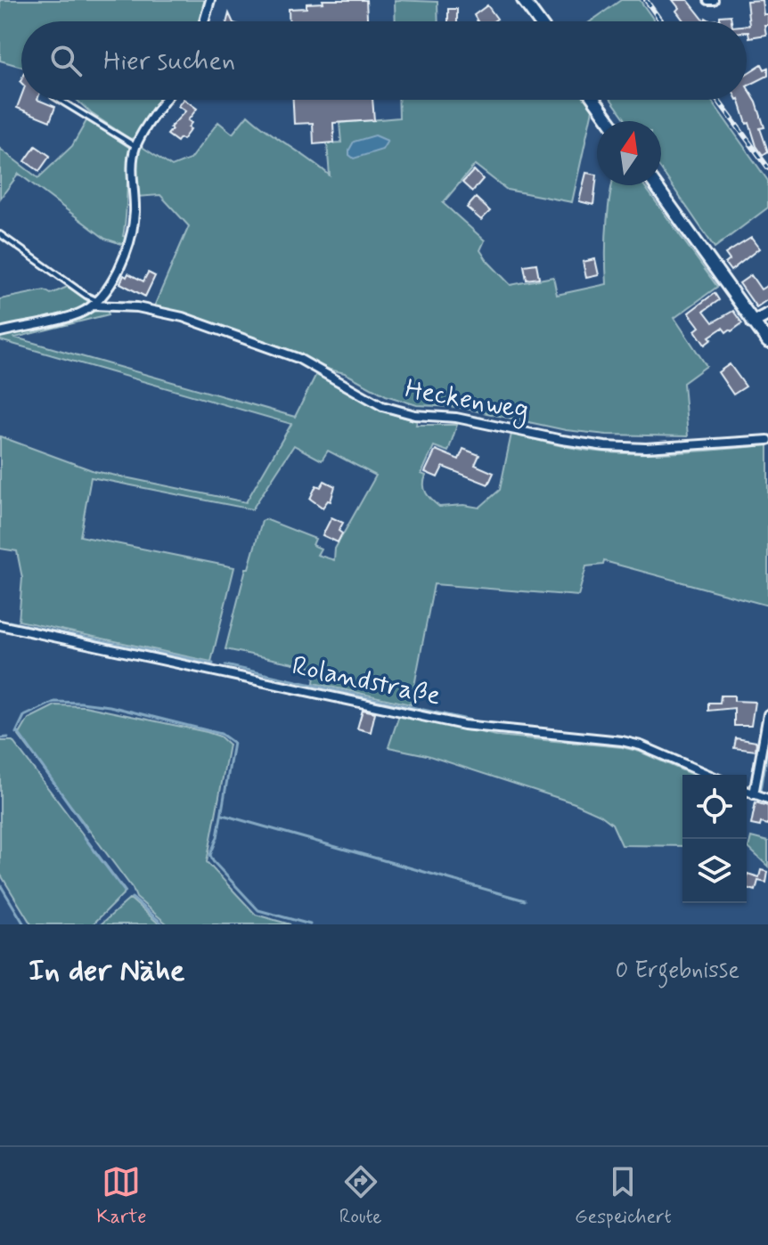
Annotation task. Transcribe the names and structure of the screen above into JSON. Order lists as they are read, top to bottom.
{
  "streets": {
    "street": ["Heckenweg", "Rolandstraße"]
  },
  "north": "top",
  "page": {
    "search": "Hier suchen",
    "heading": ["In der Nähe", "0 Ergebnisse"],
    "nav": ["Karte", "Route", "Gespeichert"]
  }
}
